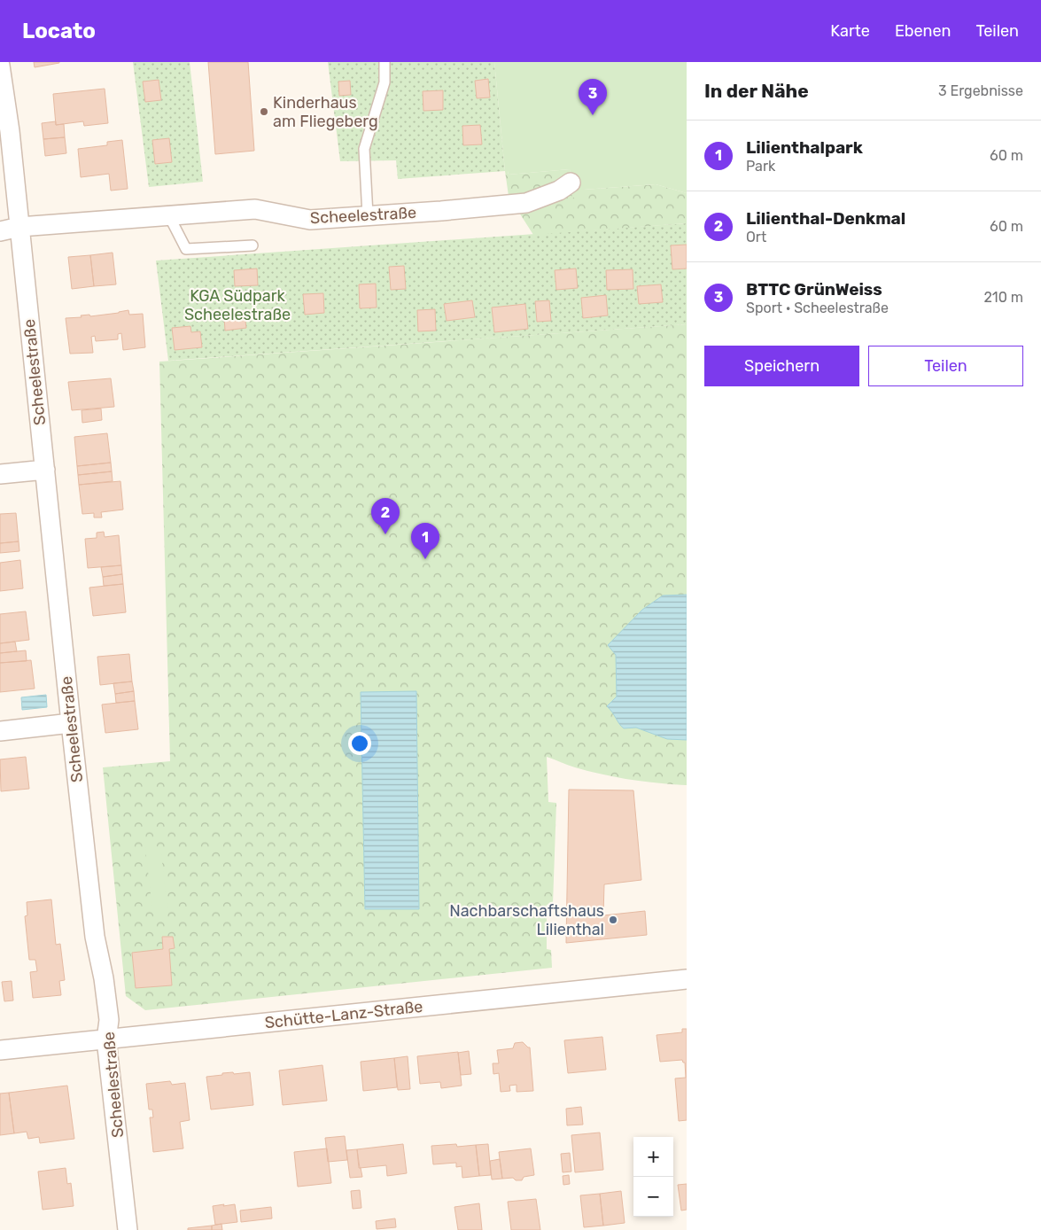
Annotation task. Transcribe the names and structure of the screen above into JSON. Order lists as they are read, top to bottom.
{
  "streets": {
    "street": ["Scheelestraße", "Schütte-Lanz-Straße"]
  },
  "crossings": [
    ["Scheelestraße", "Schütte-Lanz-Straße"]
  ],
  "parks": ["KGA Südpark Scheelestraße"],
  "places": ["Kinderhaus am Fliegeberg", "Nachbarschaftshaus Lilienthal"],
  "page": {
    "header": "Locato",
    "nav": ["Karte", "Ebenen", "Teilen"],
    "heading": ["In der Nähe", "3 Ergebnisse"],
    "pins": ["3", "2", "1"],
    "list": [
      {
        "mark": "1",
        "name": "Lilienthalpark",
        "note": "Park",
        "value": "60 m"
      },
      {
        "mark": "2",
        "name": "Lilienthal-Denkmal",
        "note": "Ort",
        "value": "60 m"
      },
      {
        "mark": "3",
        "name": "BTTC GrünWeiss",
        "note": "Sport · Scheelestraße",
        "value": "210 m"
      }
    ],
    "buttons": ["Speichern", "Teilen"],
    "map_buttons": ["+", "−"]
  }
}
